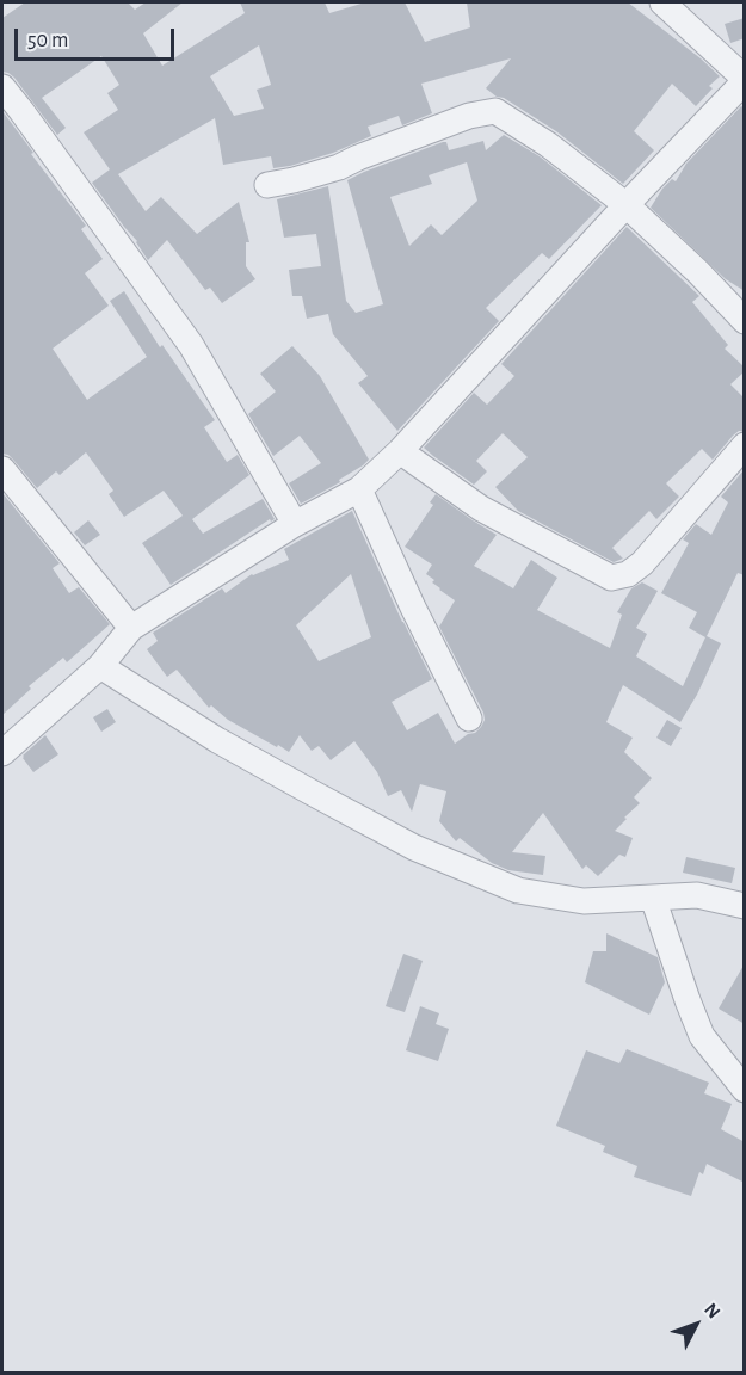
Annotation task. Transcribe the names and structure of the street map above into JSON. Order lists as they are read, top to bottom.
{
  "scale_bar": "50 m",
  "north": "top right"
}
